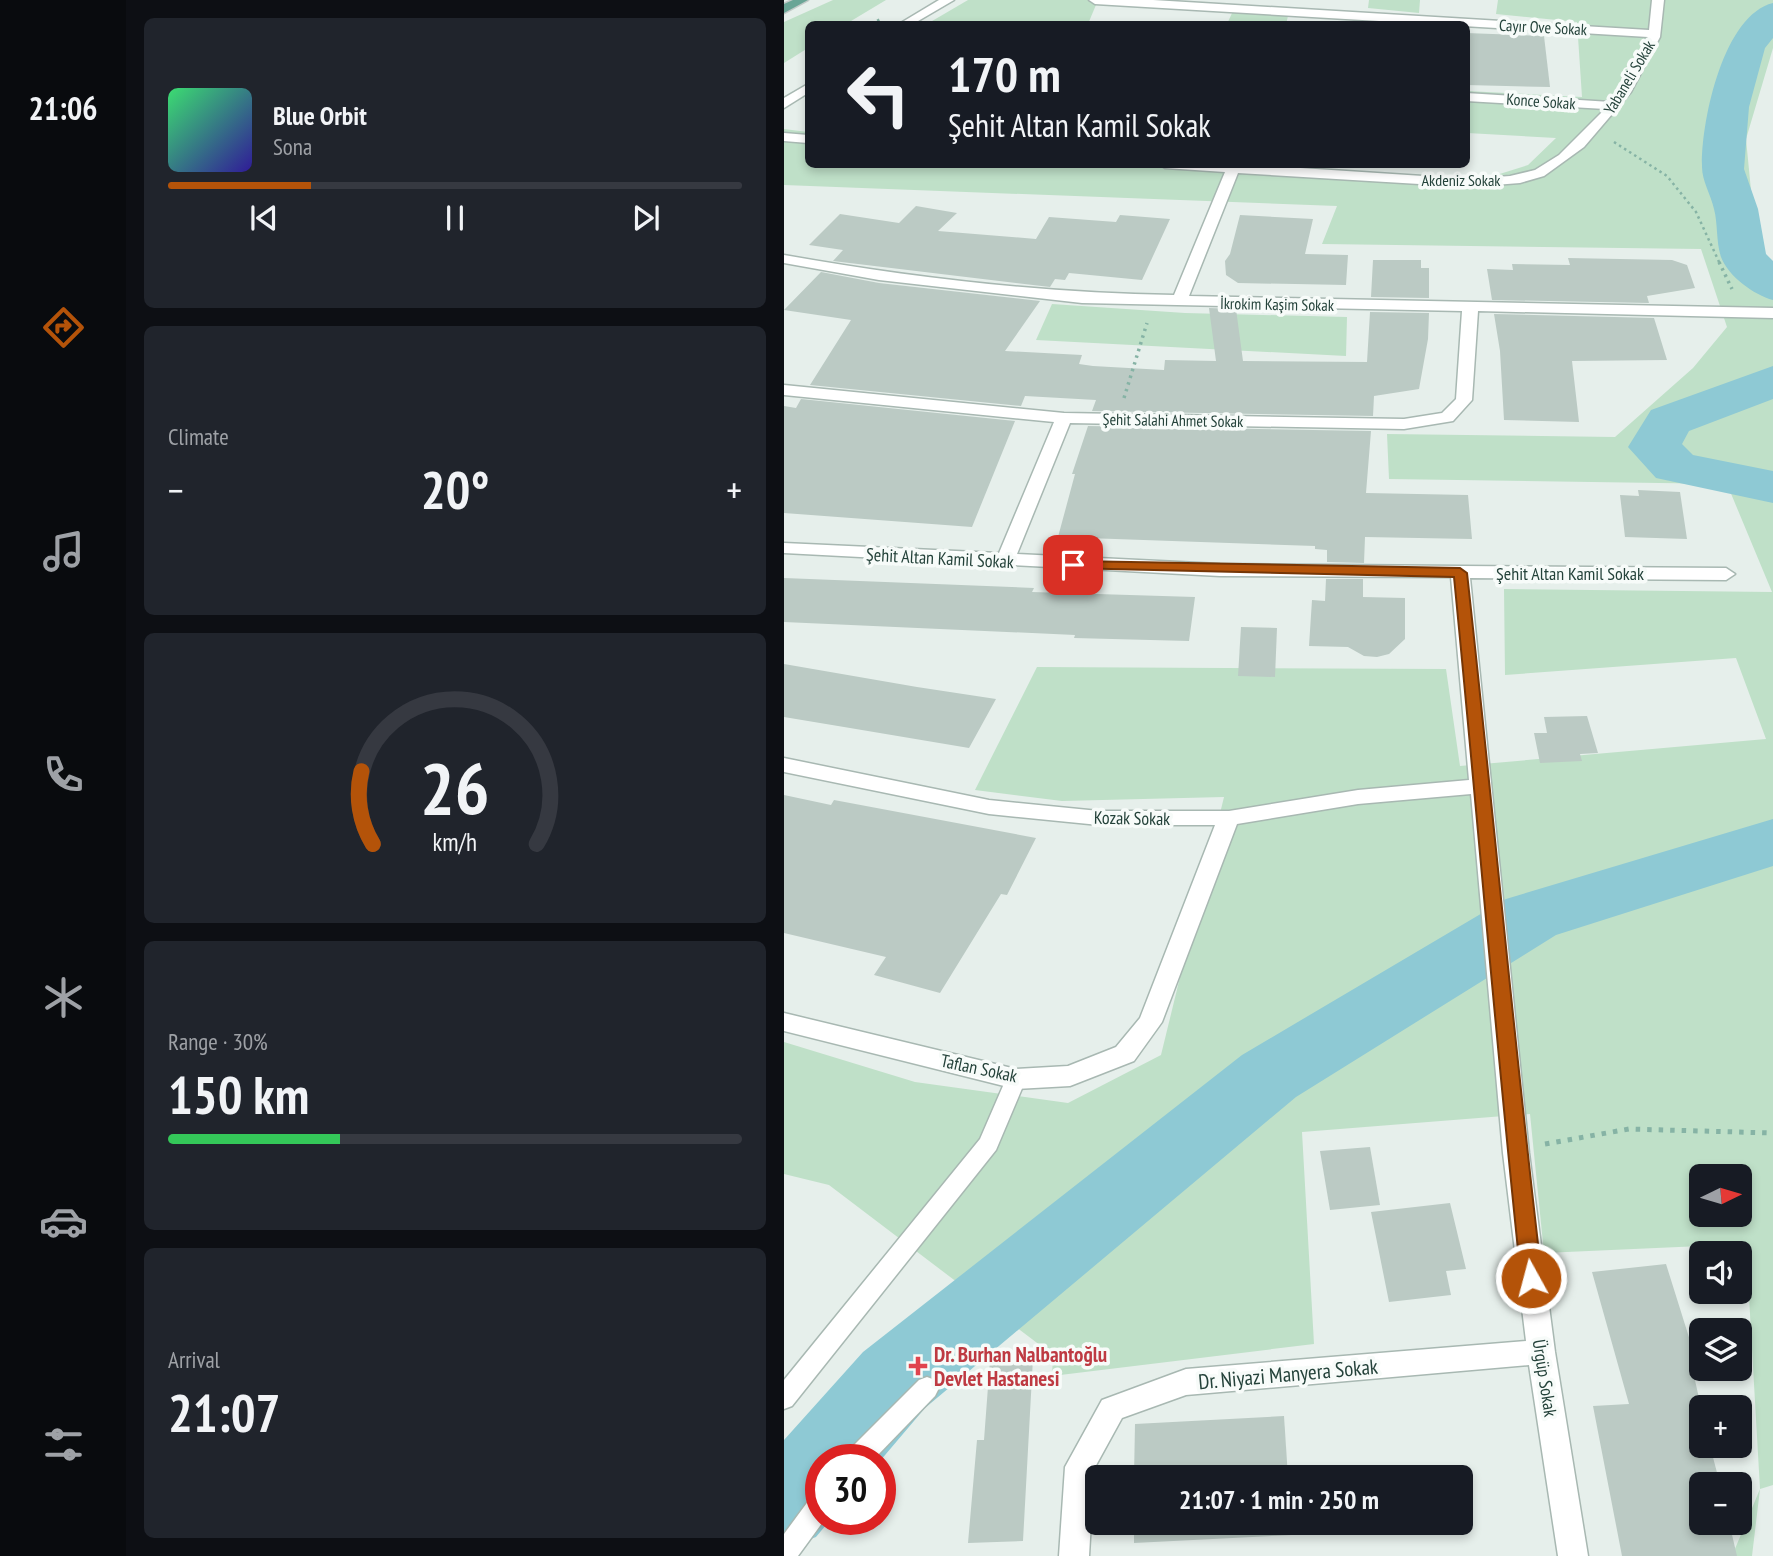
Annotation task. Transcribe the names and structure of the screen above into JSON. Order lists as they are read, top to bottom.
{
  "streets": {
    "street": [
      "Cayır Ove Sokak",
      "Yabaneli Sokak",
      "Konce Sokak",
      "Akdeniz Sokak",
      "İkrokim Kaşim Sokak",
      "Şehit Salahi Ahmet Sokak",
      "Şehit Altan Kamil Sokak",
      "Kozak Sokak",
      "Taflan Sokak",
      "Dr. Niyazi Manyera Sokak",
      "Ürgüp Sokak"
    ]
  },
  "crossings": [
    ["Cayır Ove Sokak", "Yabaneli Sokak"],
    ["Yabaneli Sokak", "Konce Sokak"],
    ["Yabaneli Sokak", "Akdeniz Sokak"],
    ["İkrokim Kaşim Sokak", "Şehit Salahi Ahmet Sokak"],
    ["Şehit Altan Kamil Sokak", "Ürgüp Sokak"],
    ["Kozak Sokak", "Taflan Sokak"],
    ["Kozak Sokak", "Ürgüp Sokak"],
    ["Dr. Niyazi Manyera Sokak", "Ürgüp Sokak"]
  ],
  "places": {
    "health": ["Dr. Burhan Nalbantoğlu Devlet Hastanesi"]
  },
  "north": "right",
  "page": {
    "tabs": "21:06",
    "turn": ["170 m", "Şehit Altan Kamil Sokak"],
    "song": ["Blue Orbit", "Sona"],
    "tile": [
      "Climate",
      ["Range · 30%", "150 km"],
      ["Arrival", "21:07"]
    ],
    "heat": ["−", "20°", "+"],
    "map_buttons": ["+", "−"],
    "limit": "30",
    "trip": "21:07 · 1 min · 250 m",
    "gauge": ["26", "km/h"]
  }
}
